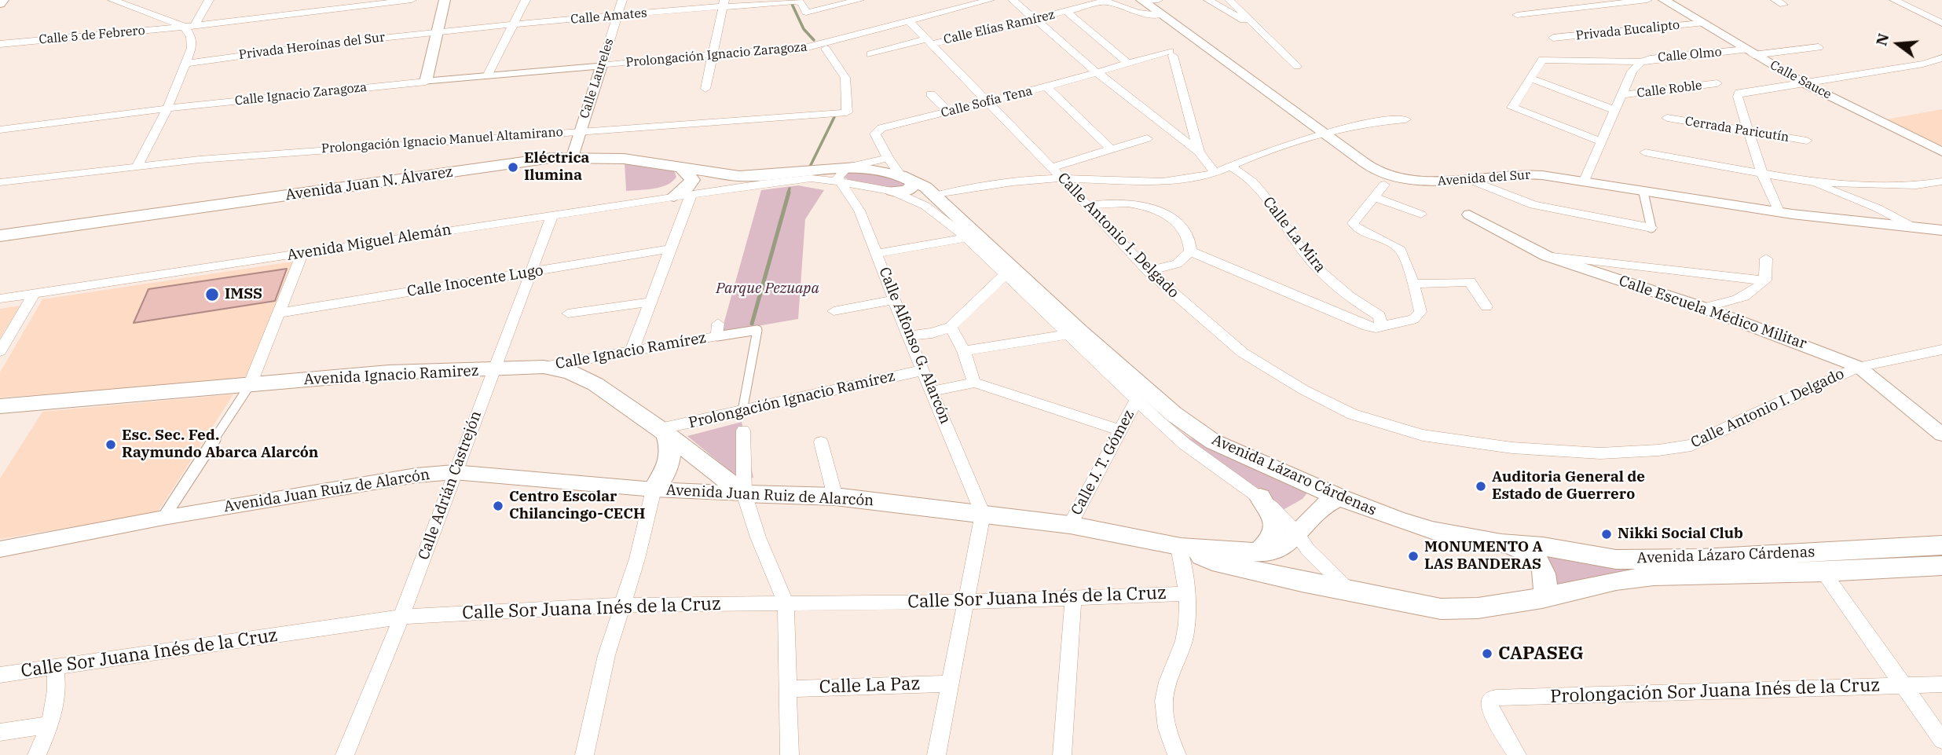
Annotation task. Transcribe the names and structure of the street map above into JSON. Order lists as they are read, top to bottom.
{
  "streets": {
    "main road": [
      "Avenida Juan N. Álvarez",
      "Avenida Ignacio Ramirez",
      "Avenida Lázaro Cárdenas",
      "Avenida Juan Ruiz de Alarcón"
    ],
    "street": [
      "Calle Amates",
      "Calle Elías Ramírez",
      "Privada Eucalipto",
      "Calle 5 de Febrero",
      "Privada Heroínas del Sur",
      "Prolongación Ignacio Zaragoza",
      "Calle Olmo",
      "Calle Laureles",
      "Calle Sauce",
      "Calle Roble",
      "Calle Ignacio Zaragoza",
      "Calle Sofía Tena",
      "Cerrada Paricutín",
      "Prolongación Ignacio Manuel Altamirano",
      "Avenida del Sur",
      "Calle La Mira",
      "Calle Antonio I. Delgado",
      "Avenida Miguel Alemán",
      "Calle Inocente Lugo",
      "Calle Escuela Médico Militar",
      "Calle Alfonso G. Alarcón",
      "Calle Ignacio Ramírez",
      "Prolongación Ignacio Ramírez",
      "Calle J. T. Gómez",
      "Calle Adrián Castrejón",
      "Calle Sor Juana Inés de la Cruz",
      "Calle La Paz",
      "Prolongación Sor Juana Inés de la Cruz"
    ]
  },
  "crossings": [
    ["Calle Amates", "Privada Heroínas del Sur"],
    ["Calle Amates", "Calle Laureles"],
    ["Calle Elías Ramírez", "Calle Antonio I. Delgado"],
    ["Privada Eucalipto", "Calle Sauce"],
    ["Prolongación Ignacio Zaragoza", "Calle Laureles"],
    ["Prolongación Ignacio Zaragoza", "Calle Ignacio Zaragoza"],
    ["Prolongación Ignacio Zaragoza", "Calle Antonio I. Delgado"],
    ["Calle Olmo", "Calle Sauce"],
    ["Calle Olmo", "Calle Roble"],
    ["Calle Olmo", "Avenida del Sur"],
    ["Calle Laureles", "Calle Ignacio Zaragoza"],
    ["Calle Laureles", "Prolongación Ignacio Manuel Altamirano"],
    ["Calle Laureles", "Avenida Juan N. Álvarez"],
    ["Calle Sofía Tena", "Calle Antonio I. Delgado"],
    ["Avenida Juan N. Álvarez", "Avenida Miguel Alemán"],
    ["Avenida Juan N. Álvarez", "Avenida Lázaro Cárdenas"],
    ["Calle Antonio I. Delgado", "Calle Escuela Médico Militar"],
    ["Avenida Miguel Alemán", "Avenida Lázaro Cárdenas"],
    ["Avenida Miguel Alemán", "Calle Adrián Castrejón"],
    ["Calle Inocente Lugo", "Calle Adrián Castrejón"],
    ["Calle Alfonso G. Alarcón", "Prolongación Ignacio Ramírez"],
    ["Calle Alfonso G. Alarcón", "Avenida Lázaro Cárdenas"],
    ["Calle Alfonso G. Alarcón", "Avenida Juan Ruiz de Alarcón"],
    ["Calle Ignacio Ramírez", "Avenida Ignacio Ramirez"],
    ["Avenida Ignacio Ramirez", "Prolongación Ignacio Ramírez"],
    ["Avenida Ignacio Ramirez", "Calle Adrián Castrejón"],
    ["Avenida Ignacio Ramirez", "Avenida Juan Ruiz de Alarcón"],
    ["Calle J. T. Gómez", "Avenida Lázaro Cárdenas"],
    ["Calle J. T. Gómez", "Avenida Juan Ruiz de Alarcón"],
    ["Avenida Lázaro Cárdenas", "Avenida Juan Ruiz de Alarcón"],
    ["Calle Adrián Castrejón", "Avenida Juan Ruiz de Alarcón"],
    ["Calle Adrián Castrejón", "Calle Sor Juana Inés de la Cruz"]
  ],
  "parks": ["Parque Pezuapa"],
  "places": [
    "Eléctrica Ilumina",
    "IMSS",
    "Esc. Sec. Fed. Raymundo Abarca Alarcón",
    "Auditoria General de Estado de Guerrero",
    "Centro Escolar Chilancingo-CECH",
    "Nikki Social Club",
    "MONUMENTO A LAS BANDERAS",
    "CAPASEG"
  ],
  "north": "left"
}
